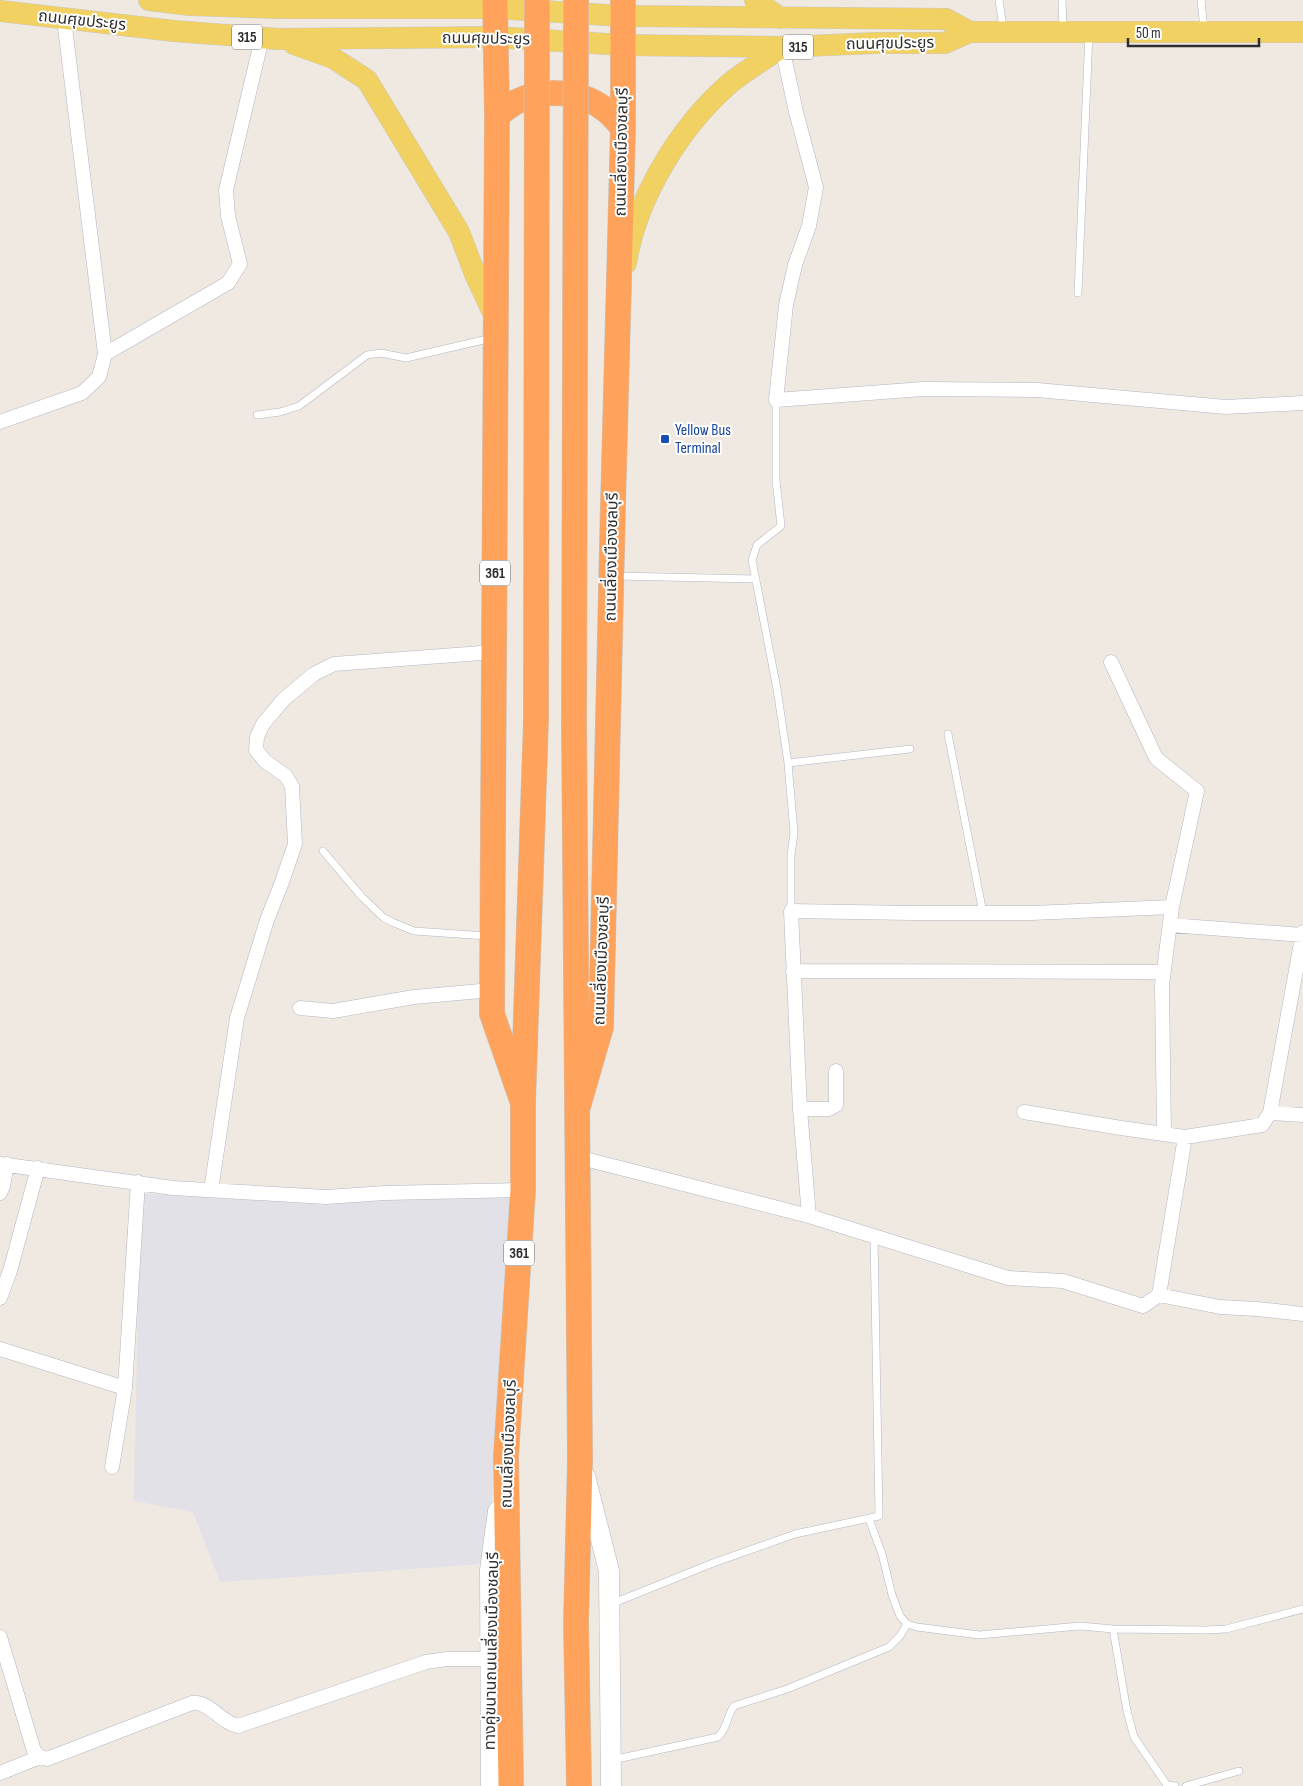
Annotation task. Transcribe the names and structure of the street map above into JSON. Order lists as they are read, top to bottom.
{
  "streets": {
    "highway": ["ถนนเลี่ยงเมืองชลบุรี", "361"],
    "main road": ["ถนนศุขประยูร", "315", "ทางคู่ขนานถนนเลี่ยงเมืองชลบุรี"]
  },
  "crossings": [
    ["ถนนศุขประยูร", "ถนนเลี่ยงเมืองชลบุรี"],
    ["ถนนเลี่ยงเมืองชลบุรี", "ทางคู่ขนานถนนเลี่ยงเมืองชลบุรี"]
  ],
  "places": {
    "transit": ["Yellow Bus Terminal"]
  },
  "scale_bar": "50 m"
}
